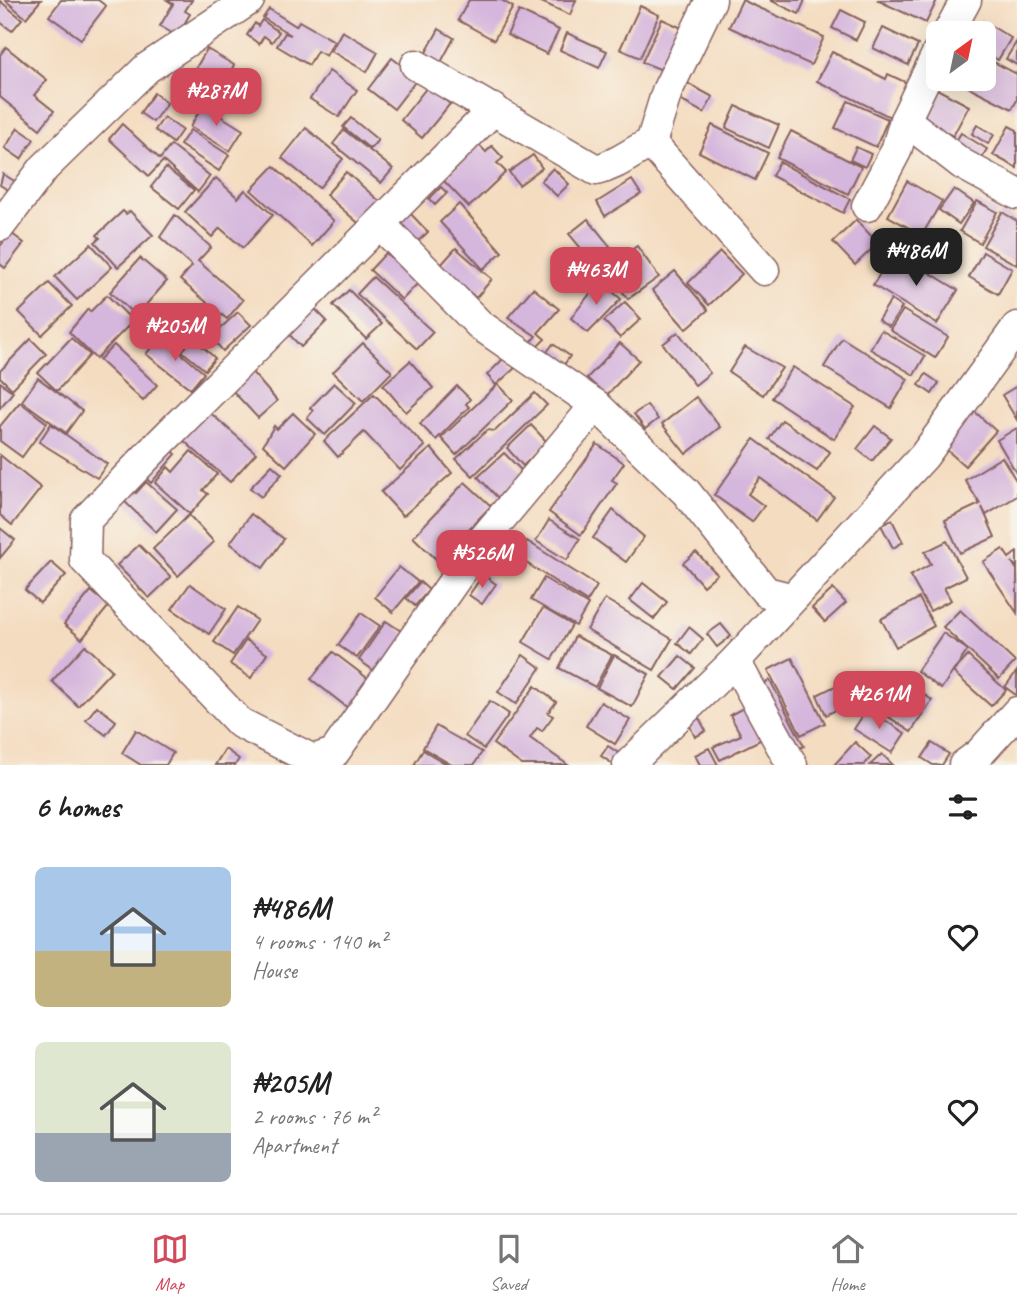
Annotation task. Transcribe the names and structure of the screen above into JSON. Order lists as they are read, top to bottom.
{
  "north": "top right",
  "page": {
    "price": [
      "₦287M",
      "₦486M",
      "₦463M",
      "₦205M",
      "₦526M",
      "₦261M"
    ],
    "heading": "6 homes",
    "list": [
      {
        "name": "₦486M",
        "note": "4 rooms · 140 m² · House"
      },
      {
        "name": "₦205M",
        "note": "2 rooms · 76 m² · Apartment"
      }
    ],
    "tabs": ["Map", "Saved", "Home"]
  }
}
